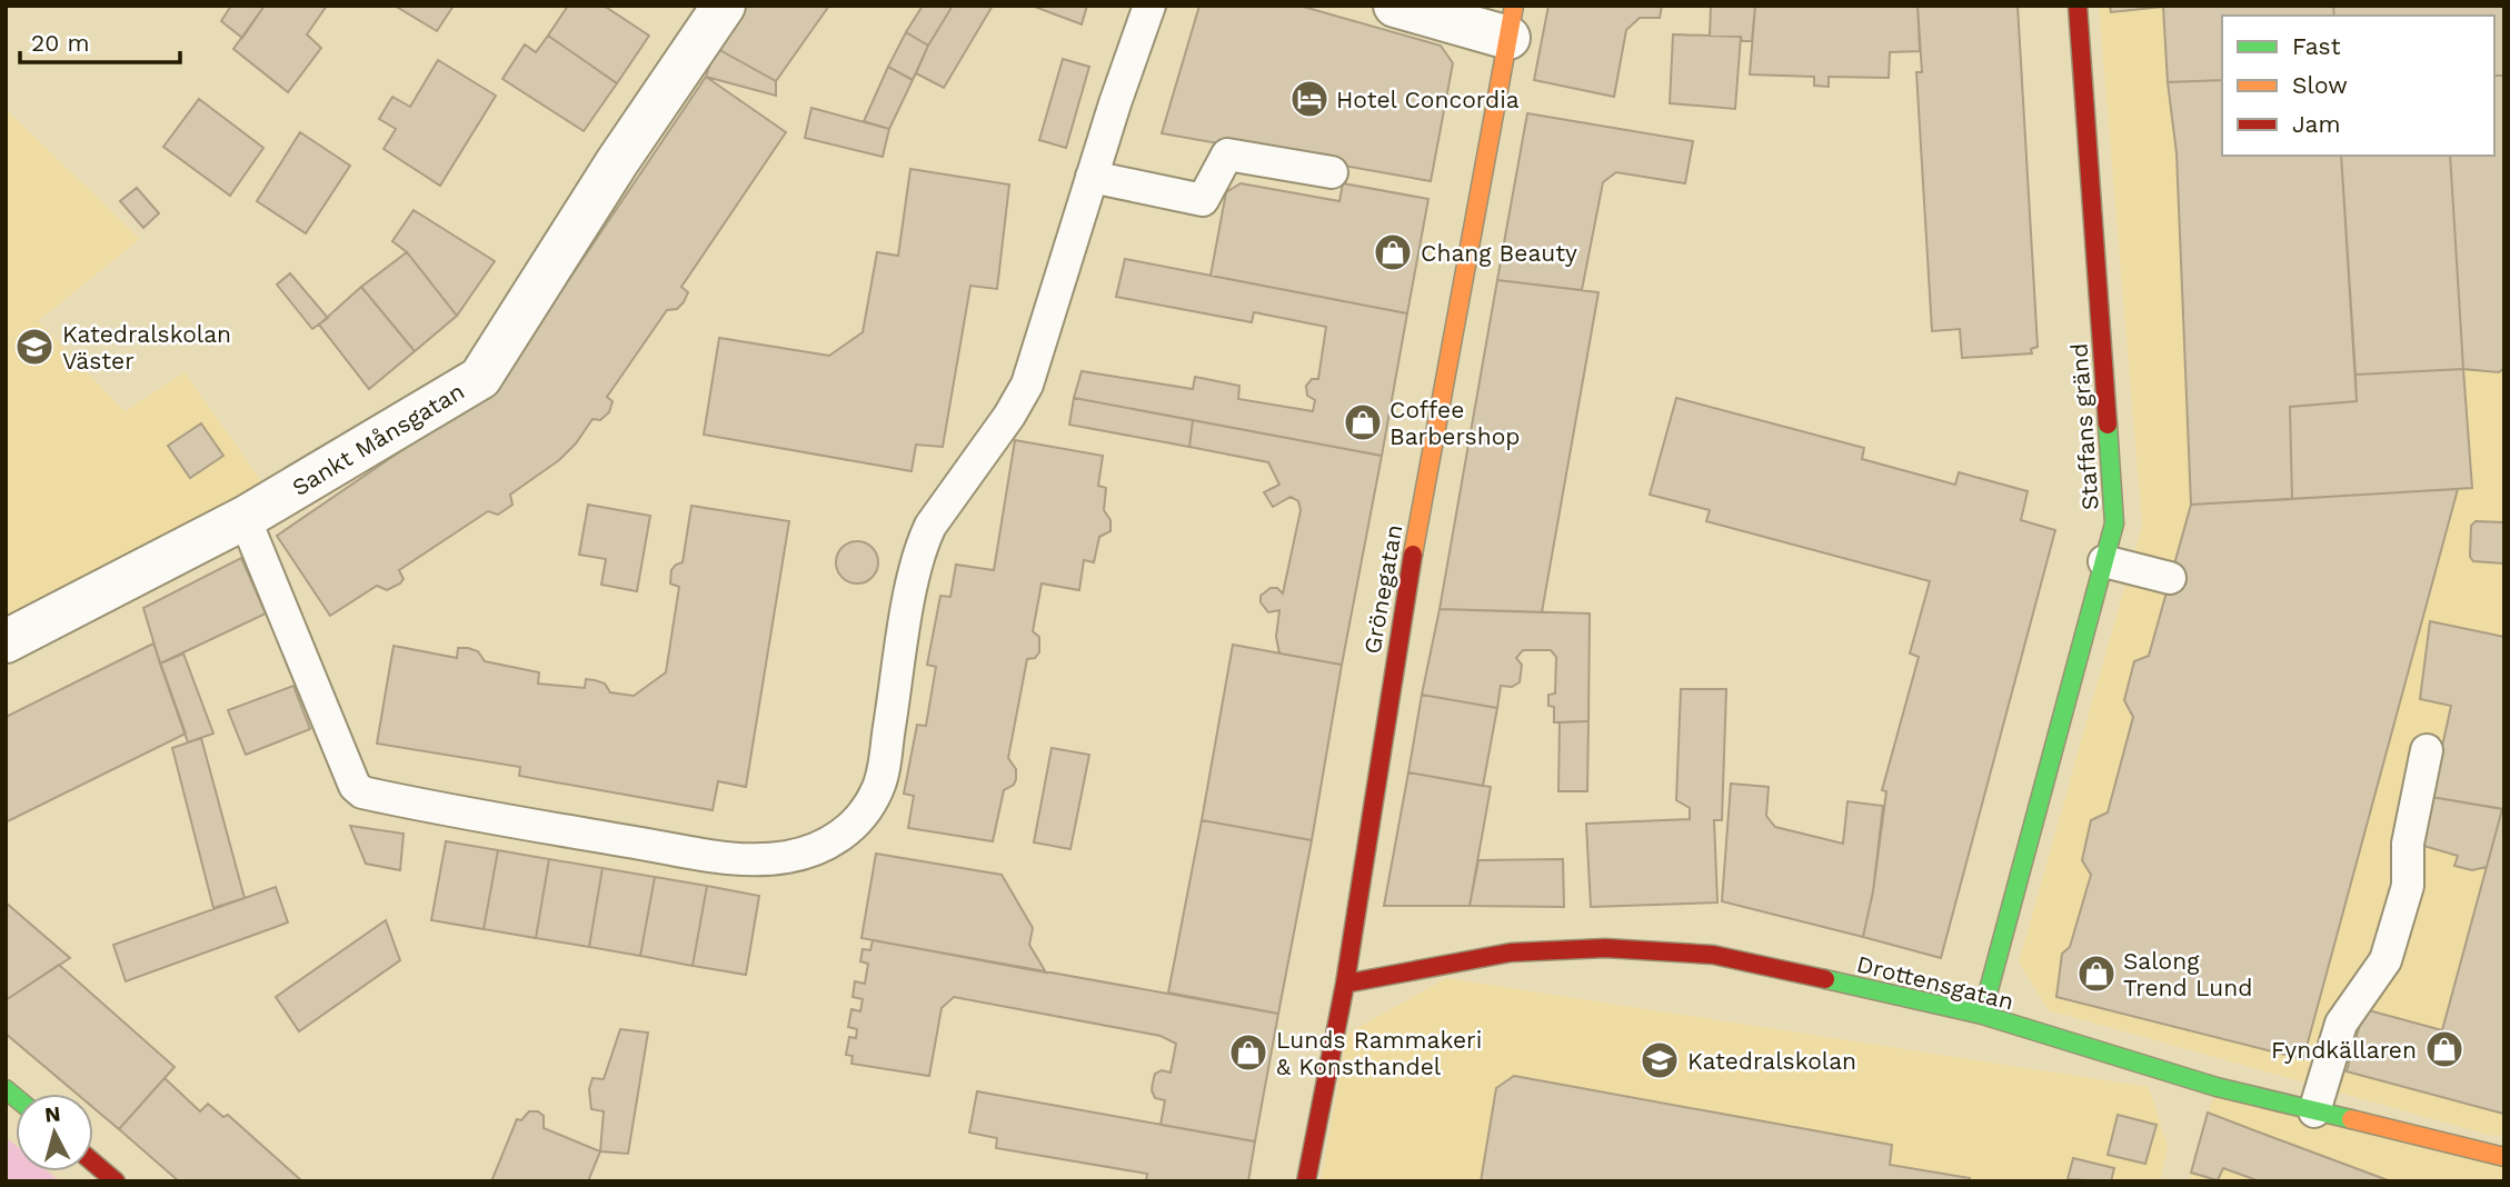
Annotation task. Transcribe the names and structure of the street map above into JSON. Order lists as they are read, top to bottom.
{
  "streets": {
    "street": [
      "Staffans gränd",
      "Sankt Månsgatan",
      "Grönegatan",
      "Drottensgatan"
    ]
  },
  "crossings": [
    ["Staffans gränd", "Drottensgatan"],
    ["Grönegatan", "Drottensgatan"]
  ],
  "places": {
    "hotel": ["Hotel Concordia"],
    "shop": [
      "Chang Beauty",
      "Coffee Barbershop",
      "Salong Trend Lund",
      "Fyndkällaren",
      "Lunds Rammakeri & Konsthandel"
    ],
    "school or university": ["Katedralskolan Väster", "Katedralskolan"]
  },
  "legend": ["Fast", "Slow", "Jam"],
  "scale_bar": "20 m",
  "north": "top"
}
